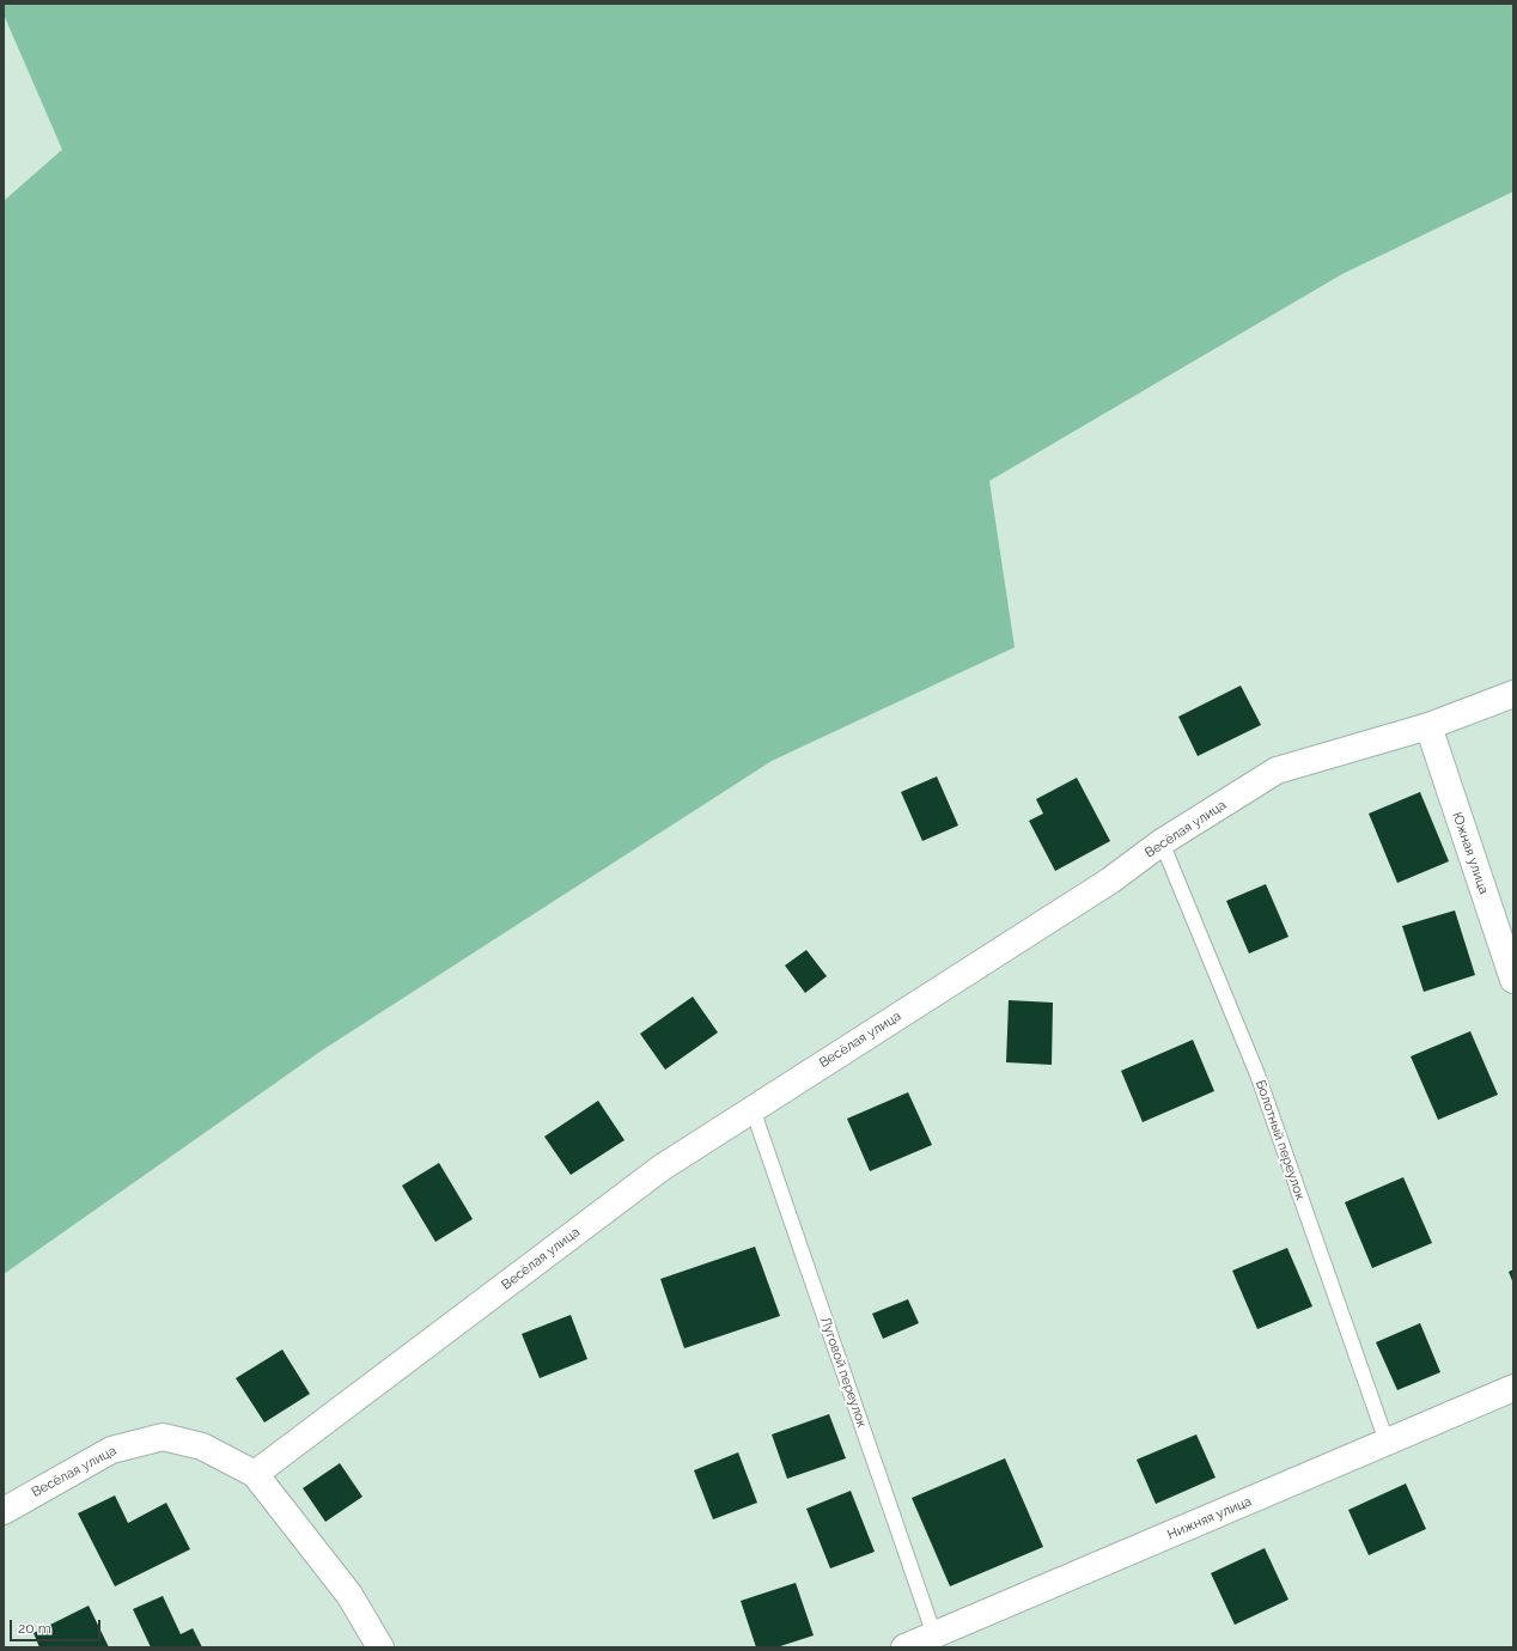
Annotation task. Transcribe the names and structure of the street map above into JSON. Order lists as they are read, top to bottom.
{
  "streets": {
    "street": ["Весёлая улица", "Южная улица", "Нижняя улица"],
    "lane": ["Болотный переулок", "Луговой переулок"]
  },
  "crossings": [
    ["Весёлая улица", "Южная улица"],
    ["Весёлая улица", "Болотный переулок"],
    ["Весёлая улица", "Луговой переулок"],
    ["Болотный переулок", "Нижняя улица"],
    ["Луговой переулок", "Нижняя улица"]
  ],
  "scale_bar": "20 m"
}
